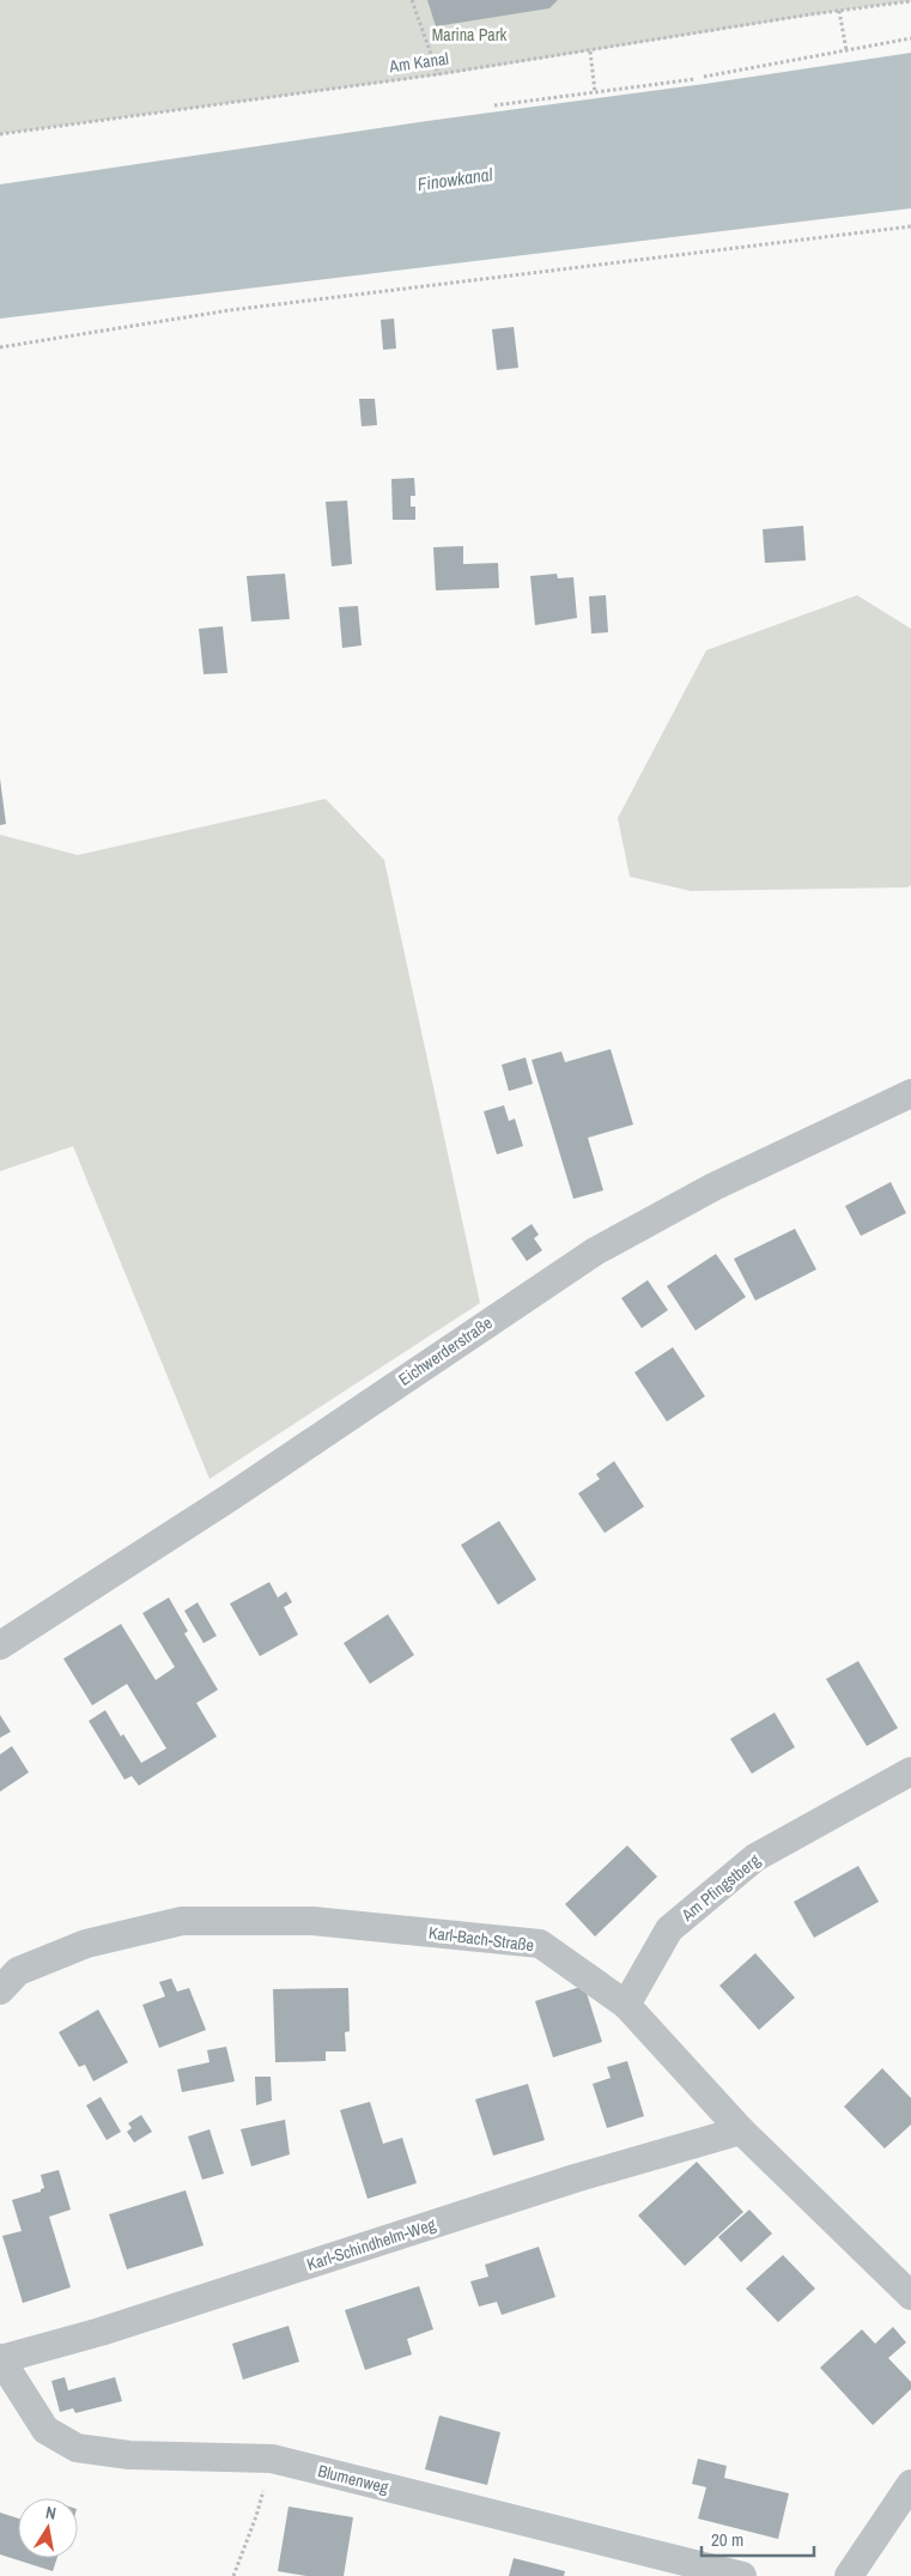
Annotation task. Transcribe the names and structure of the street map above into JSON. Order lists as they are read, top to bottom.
{
  "streets": {
    "street": [
      "Eichwerderstraße",
      "Am Pfingstberg",
      "Karl-Bach-Straße",
      "Karl-Schindhelm-Weg",
      "Blumenweg"
    ],
    "path": ["Am Kanal"]
  },
  "crossings": [
    ["Am Pfingstberg", "Karl-Bach-Straße"],
    ["Karl-Bach-Straße", "Karl-Schindhelm-Weg"],
    ["Karl-Schindhelm-Weg", "Blumenweg"]
  ],
  "water": ["Finowkanal"],
  "parks": ["Marina Park"],
  "scale_bar": "20 m",
  "north": "top"
}
